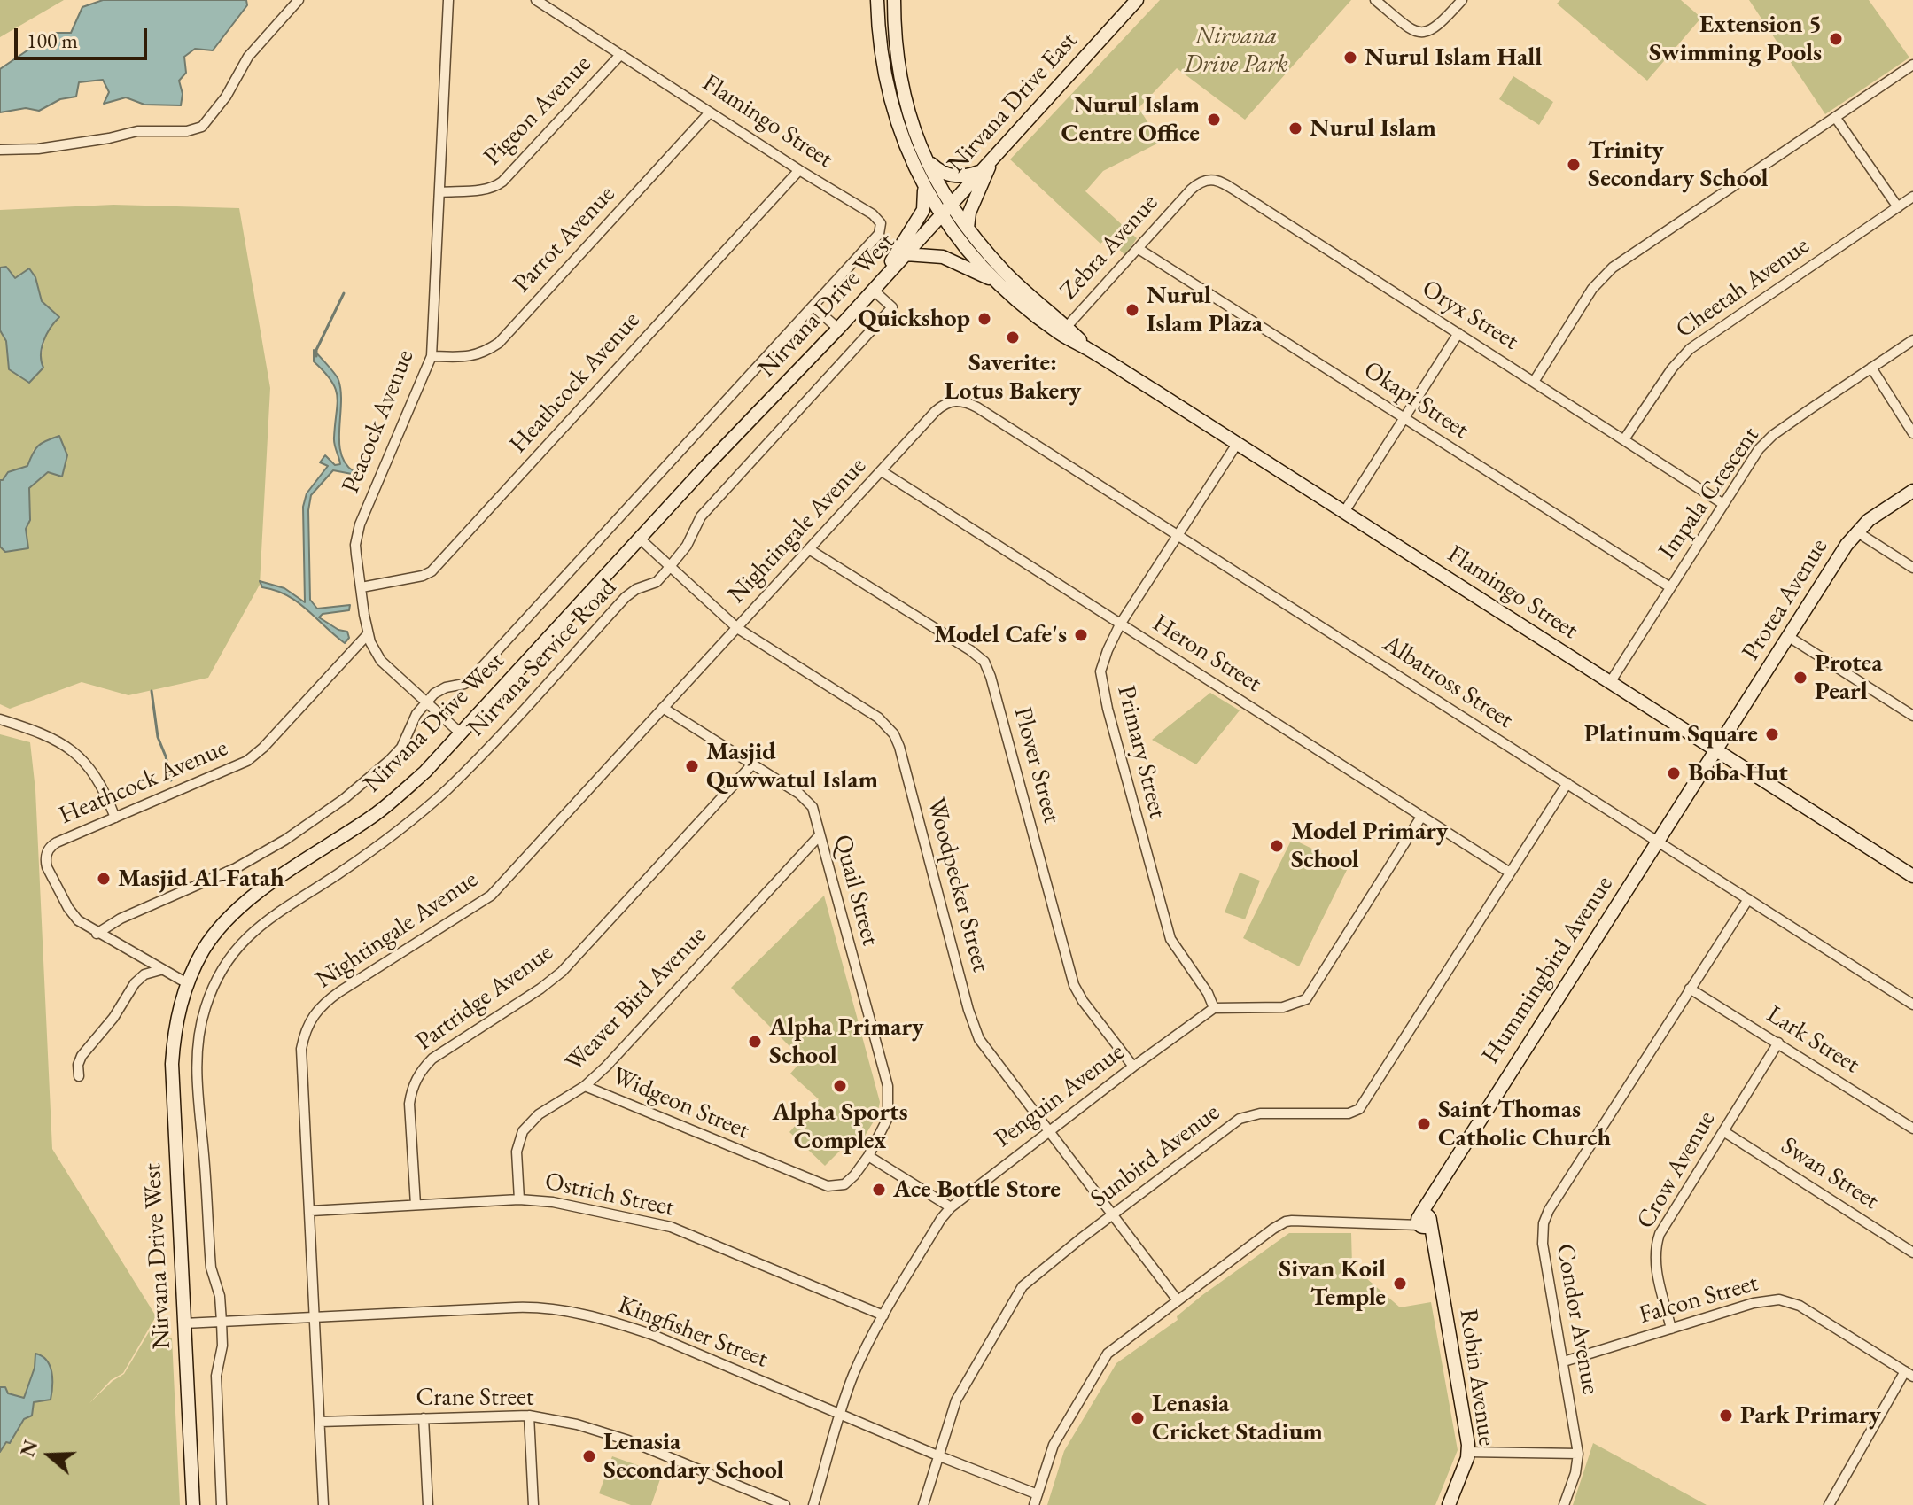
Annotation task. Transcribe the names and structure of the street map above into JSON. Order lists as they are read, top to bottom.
{
  "streets": {
    "main road": [
      "Nirvana Drive East",
      "Flamingo Street",
      "Nirvana Drive West",
      "Protea Avenue",
      "Hummingbird Avenue",
      "Robin Avenue"
    ],
    "street": [
      "Pigeon Avenue",
      "Parrot Avenue",
      "Zebra Avenue",
      "Cheetah Avenue",
      "Oryx Street",
      "Heathcock Avenue",
      "Okapi Street",
      "Peacock Avenue",
      "Impala Crescent",
      "Nightingale Avenue",
      "Heron Street",
      "Nirvana Service Road",
      "Albatross Street",
      "Primary Street",
      "Plover Street",
      "Woodpecker Street",
      "Quail Street",
      "Partridge Avenue",
      "Weaver Bird Avenue",
      "Lark Street",
      "Penguin Avenue",
      "Widgeon Street",
      "Sunbird Avenue",
      "Crow Avenue",
      "Swan Street",
      "Ostrich Street",
      "Falcon Street",
      "Condor Avenue",
      "Kingfisher Street",
      "Crane Street"
    ]
  },
  "crossings": [
    ["Nirvana Drive East", "Flamingo Street"],
    ["Nirvana Drive East", "Nirvana Drive West"],
    ["Pigeon Avenue", "Flamingo Street"],
    ["Pigeon Avenue", "Peacock Avenue"],
    ["Flamingo Street", "Parrot Avenue"],
    ["Flamingo Street", "Zebra Avenue"],
    ["Flamingo Street", "Nirvana Drive West"],
    ["Flamingo Street", "Heathcock Avenue"],
    ["Flamingo Street", "Impala Crescent"],
    ["Flamingo Street", "Protea Avenue"],
    ["Flamingo Street", "Nirvana Service Road"],
    ["Flamingo Street", "Primary Street"],
    ["Flamingo Street", "Hummingbird Avenue"],
    ["Parrot Avenue", "Peacock Avenue"],
    ["Zebra Avenue", "Oryx Street"],
    ["Zebra Avenue", "Okapi Street"],
    ["Cheetah Avenue", "Oryx Street"],
    ["Nirvana Drive West", "Heathcock Avenue"],
    ["Nirvana Drive West", "Peacock Avenue"],
    ["Nirvana Drive West", "Nirvana Service Road"],
    ["Nirvana Drive West", "Woodpecker Street"],
    ["Nirvana Drive West", "Kingfisher Street"],
    ["Oryx Street", "Impala Crescent"],
    ["Heathcock Avenue", "Peacock Avenue"],
    ["Heathcock Avenue", "Nirvana Service Road"],
    ["Okapi Street", "Impala Crescent"],
    ["Peacock Avenue", "Nirvana Service Road"],
    ["Nightingale Avenue", "Heron Street"],
    ["Nightingale Avenue", "Albatross Street"],
    ["Nightingale Avenue", "Plover Street"],
    ["Nightingale Avenue", "Woodpecker Street"],
    ["Nightingale Avenue", "Quail Street"],
    ["Nightingale Avenue", "Ostrich Street"],
    ["Nightingale Avenue", "Kingfisher Street"],
    ["Nightingale Avenue", "Crane Street"],
    ["Protea Avenue", "Hummingbird Avenue"],
    ["Heron Street", "Primary Street"],
    ["Heron Street", "Sunbird Avenue"],
    ["Nirvana Service Road", "Woodpecker Street"],
    ["Nirvana Service Road", "Kingfisher Street"],
    ["Albatross Street", "Primary Street"],
    ["Albatross Street", "Hummingbird Avenue"],
    ["Albatross Street", "Sunbird Avenue"],
    ["Albatross Street", "Condor Avenue"],
    ["Primary Street", "Penguin Avenue"],
    ["Plover Street", "Penguin Avenue"],
    ["Woodpecker Street", "Penguin Avenue"],
    ["Woodpecker Street", "Sunbird Avenue"],
    ["Quail Street", "Partridge Avenue"],
    ["Quail Street", "Weaver Bird Avenue"],
    ["Quail Street", "Widgeon Street"],
    ["Hummingbird Avenue", "Robin Avenue"],
    ["Partridge Avenue", "Ostrich Street"],
    ["Weaver Bird Avenue", "Widgeon Street"],
    ["Weaver Bird Avenue", "Ostrich Street"],
    ["Lark Street", "Crow Avenue"],
    ["Lark Street", "Condor Avenue"],
    ["Penguin Avenue", "Ostrich Street"],
    ["Penguin Avenue", "Kingfisher Street"],
    ["Sunbird Avenue", "Kingfisher Street"],
    ["Crow Avenue", "Swan Street"],
    ["Crow Avenue", "Falcon Street"],
    ["Falcon Street", "Condor Avenue"]
  ],
  "parks": ["Nirvana Drive Park"],
  "places": [
    "Extension 5 Swimming Pools",
    "Nurul Islam Hall",
    "Nurul Islam Centre Office",
    "Nurul Islam",
    "Trinity Secondary School",
    "Nurul Islam Plaza",
    "Quickshop",
    "Saverite: Lotus Bakery",
    "Model Cafe's",
    "Protea Pearl",
    "Platinum Square",
    "Masjid Quwwatul Islam",
    "Boba Hut",
    "Model Primary School",
    "Masjid Al-Fatah",
    "Alpha Primary School",
    "Alpha Sports Complex",
    "Saint Thomas Catholic Church",
    "Ace Bottle Store",
    "Sivan Koil Temple",
    "Park Primary",
    "Lenasia Cricket Stadium",
    "Lenasia Secondary School"
  ],
  "scale_bar": "100 m",
  "north": "left"
}
